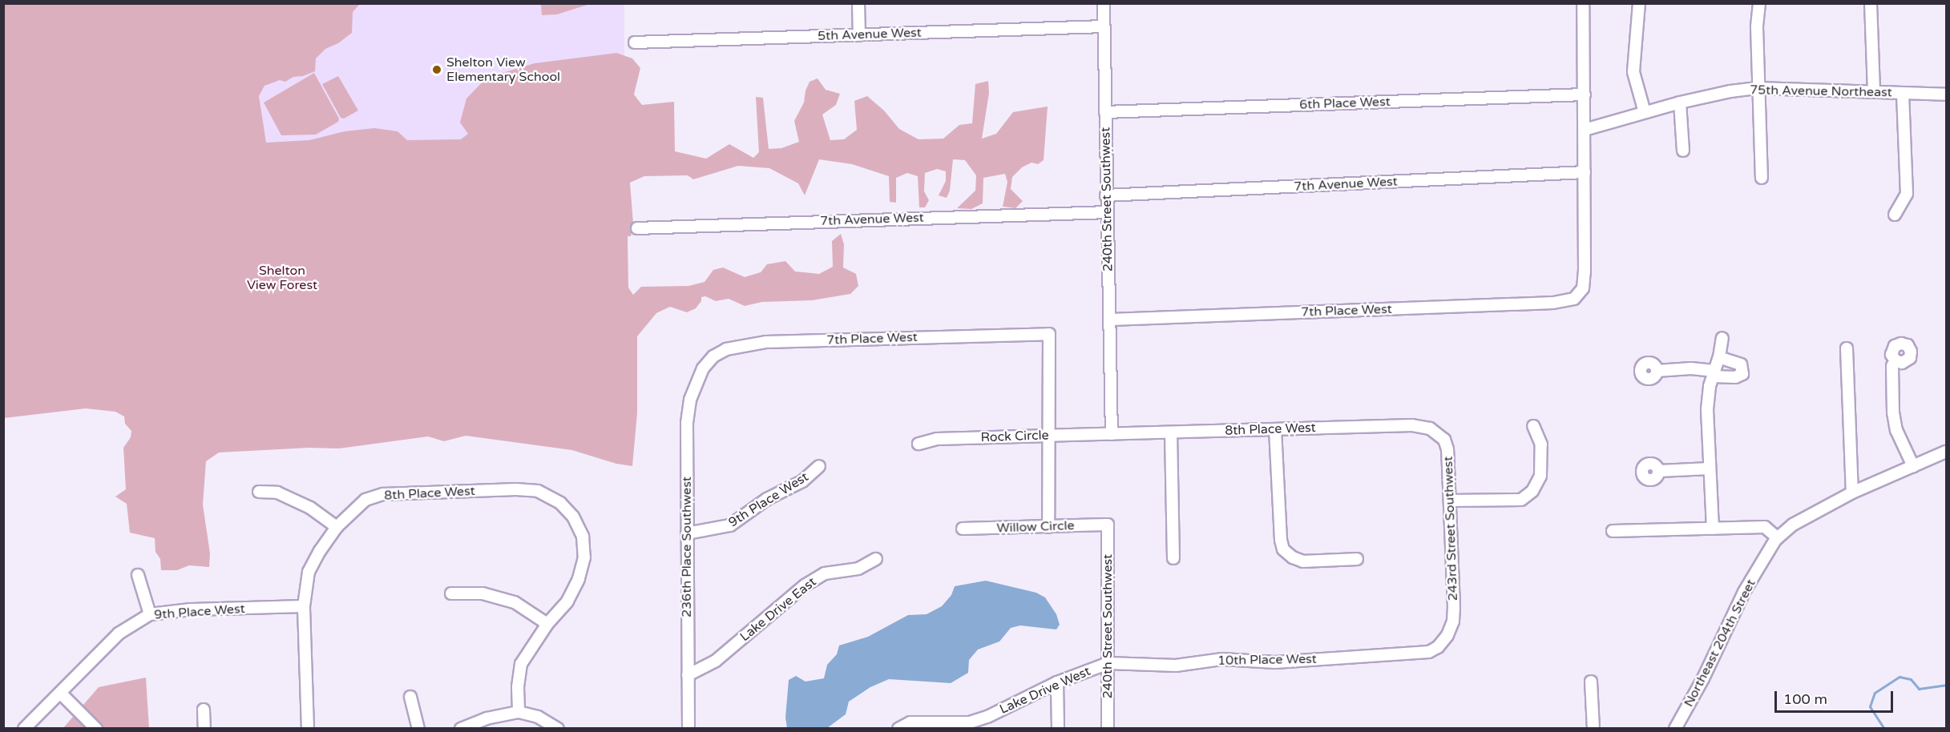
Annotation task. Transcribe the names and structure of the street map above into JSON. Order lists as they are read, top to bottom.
{
  "streets": {
    "street": [
      "5th Avenue West",
      "75th Avenue Northeast",
      "6th Place West",
      "7th Avenue West",
      "240th Street Southwest",
      "7th Place West",
      "8th Place West",
      "Rock Circle",
      "9th Place West",
      "Willow Circle",
      "243rd Street Southwest",
      "236th Place Southwest",
      "Lake Drive East",
      "Northeast 204th Street",
      "10th Place West",
      "Lake Drive West"
    ]
  },
  "crossings": [
    ["5th Avenue West", "240th Street Southwest"],
    ["6th Place West", "240th Street Southwest"],
    ["7th Avenue West", "240th Street Southwest"],
    ["7th Avenue West", "7th Place West"],
    ["240th Street Southwest", "7th Place West"],
    ["240th Street Southwest", "8th Place West"],
    ["240th Street Southwest", "Rock Circle"],
    ["240th Street Southwest", "Willow Circle"],
    ["240th Street Southwest", "10th Place West"],
    ["240th Street Southwest", "Lake Drive West"],
    ["7th Place West", "Rock Circle"],
    ["7th Place West", "236th Place Southwest"],
    ["8th Place West", "Rock Circle"],
    ["8th Place West", "9th Place West"],
    ["8th Place West", "243rd Street Southwest"],
    ["9th Place West", "236th Place Southwest"],
    ["243rd Street Southwest", "10th Place West"],
    ["236th Place Southwest", "Lake Drive East"],
    ["10th Place West", "Lake Drive West"]
  ],
  "parks": ["Shelton View Forest"],
  "places": ["Shelton View Elementary School"],
  "scale_bar": "100 m"
}
